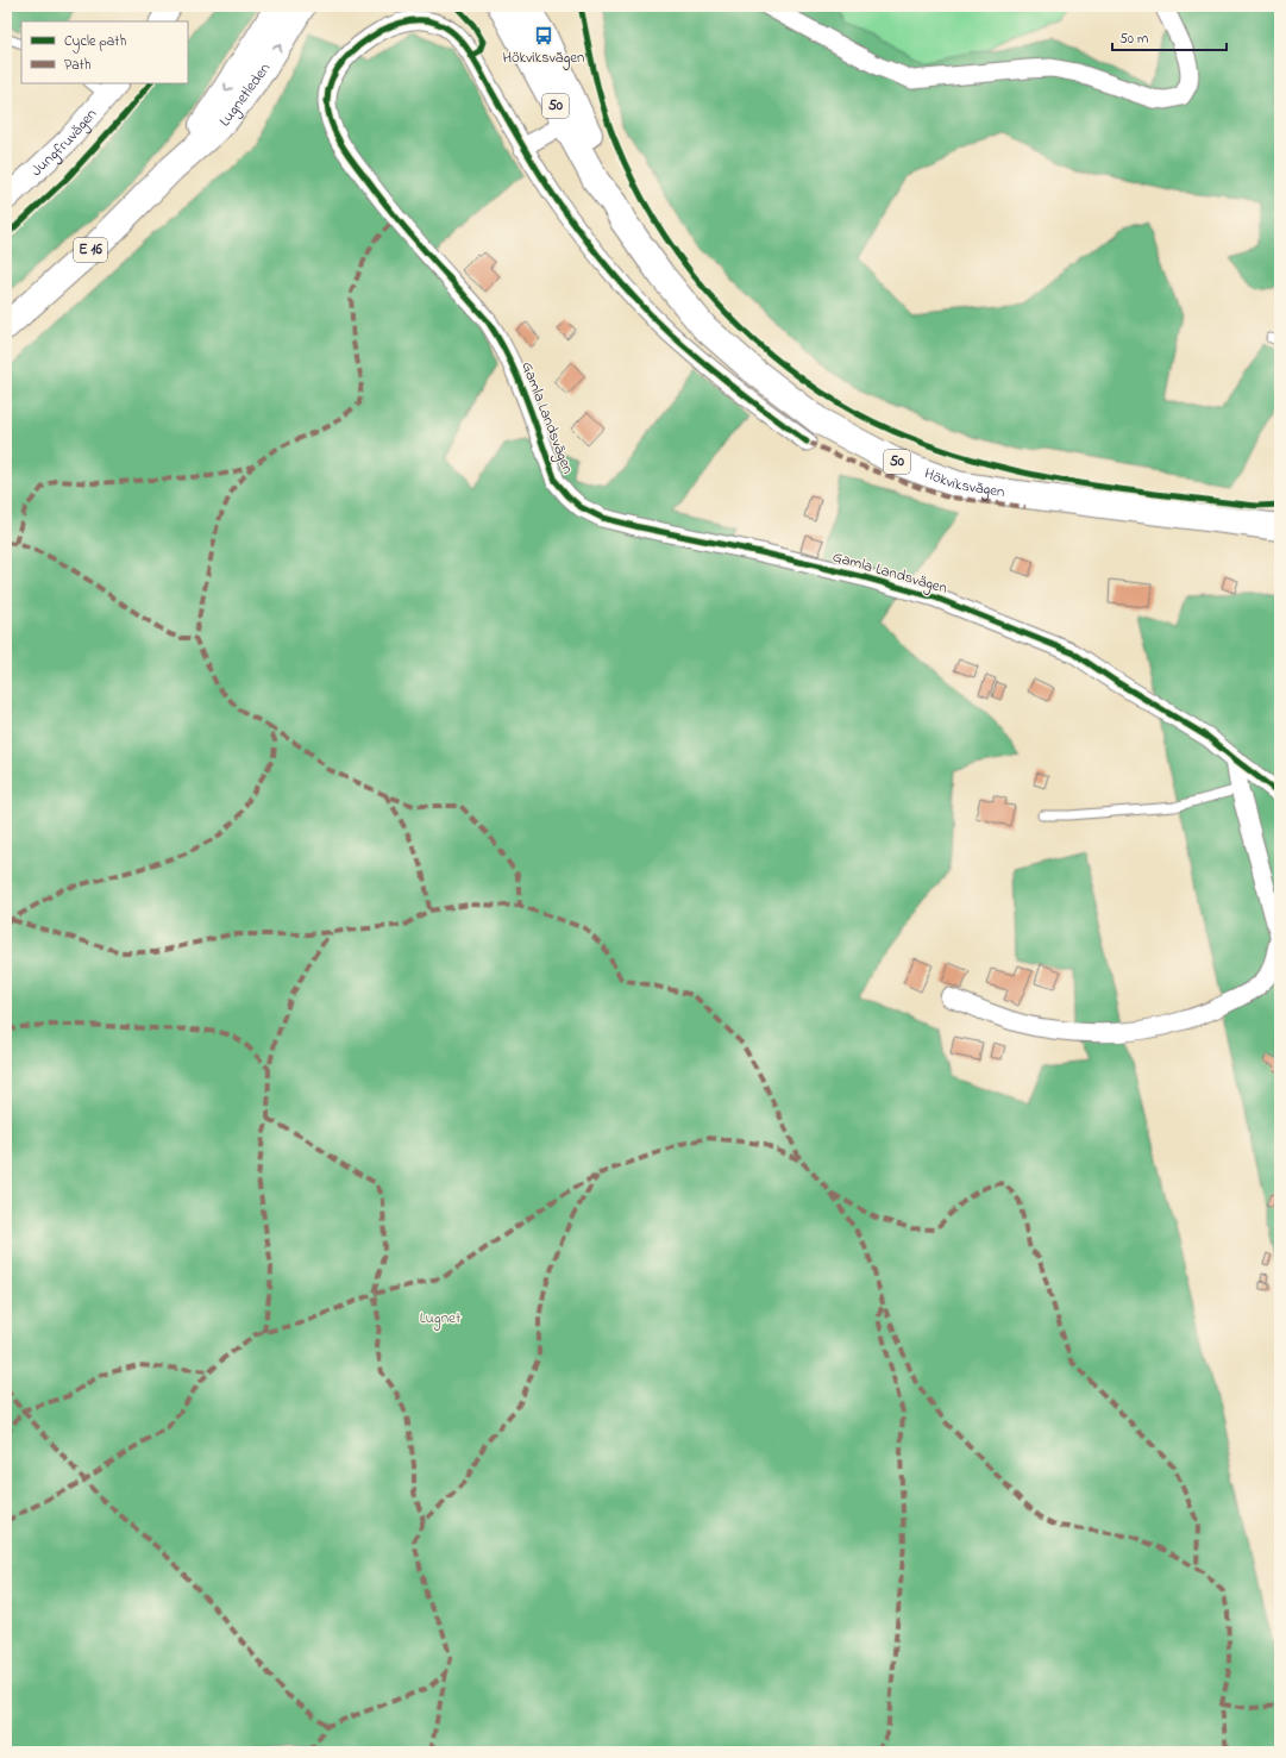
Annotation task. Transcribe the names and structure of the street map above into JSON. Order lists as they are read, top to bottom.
{
  "streets": {
    "main road": [
      "Lugnetleden",
      "50",
      "E 16",
      "Hökviksvägen"
    ],
    "street": ["Jungfruvägen", "Gamla Landsvägen"]
  },
  "parks": ["Lugnet"],
  "places": {
    "bus stop": ["Hökviksvägen"]
  },
  "legend": ["Cycle path", "Path"],
  "scale_bar": "50 m"
}
